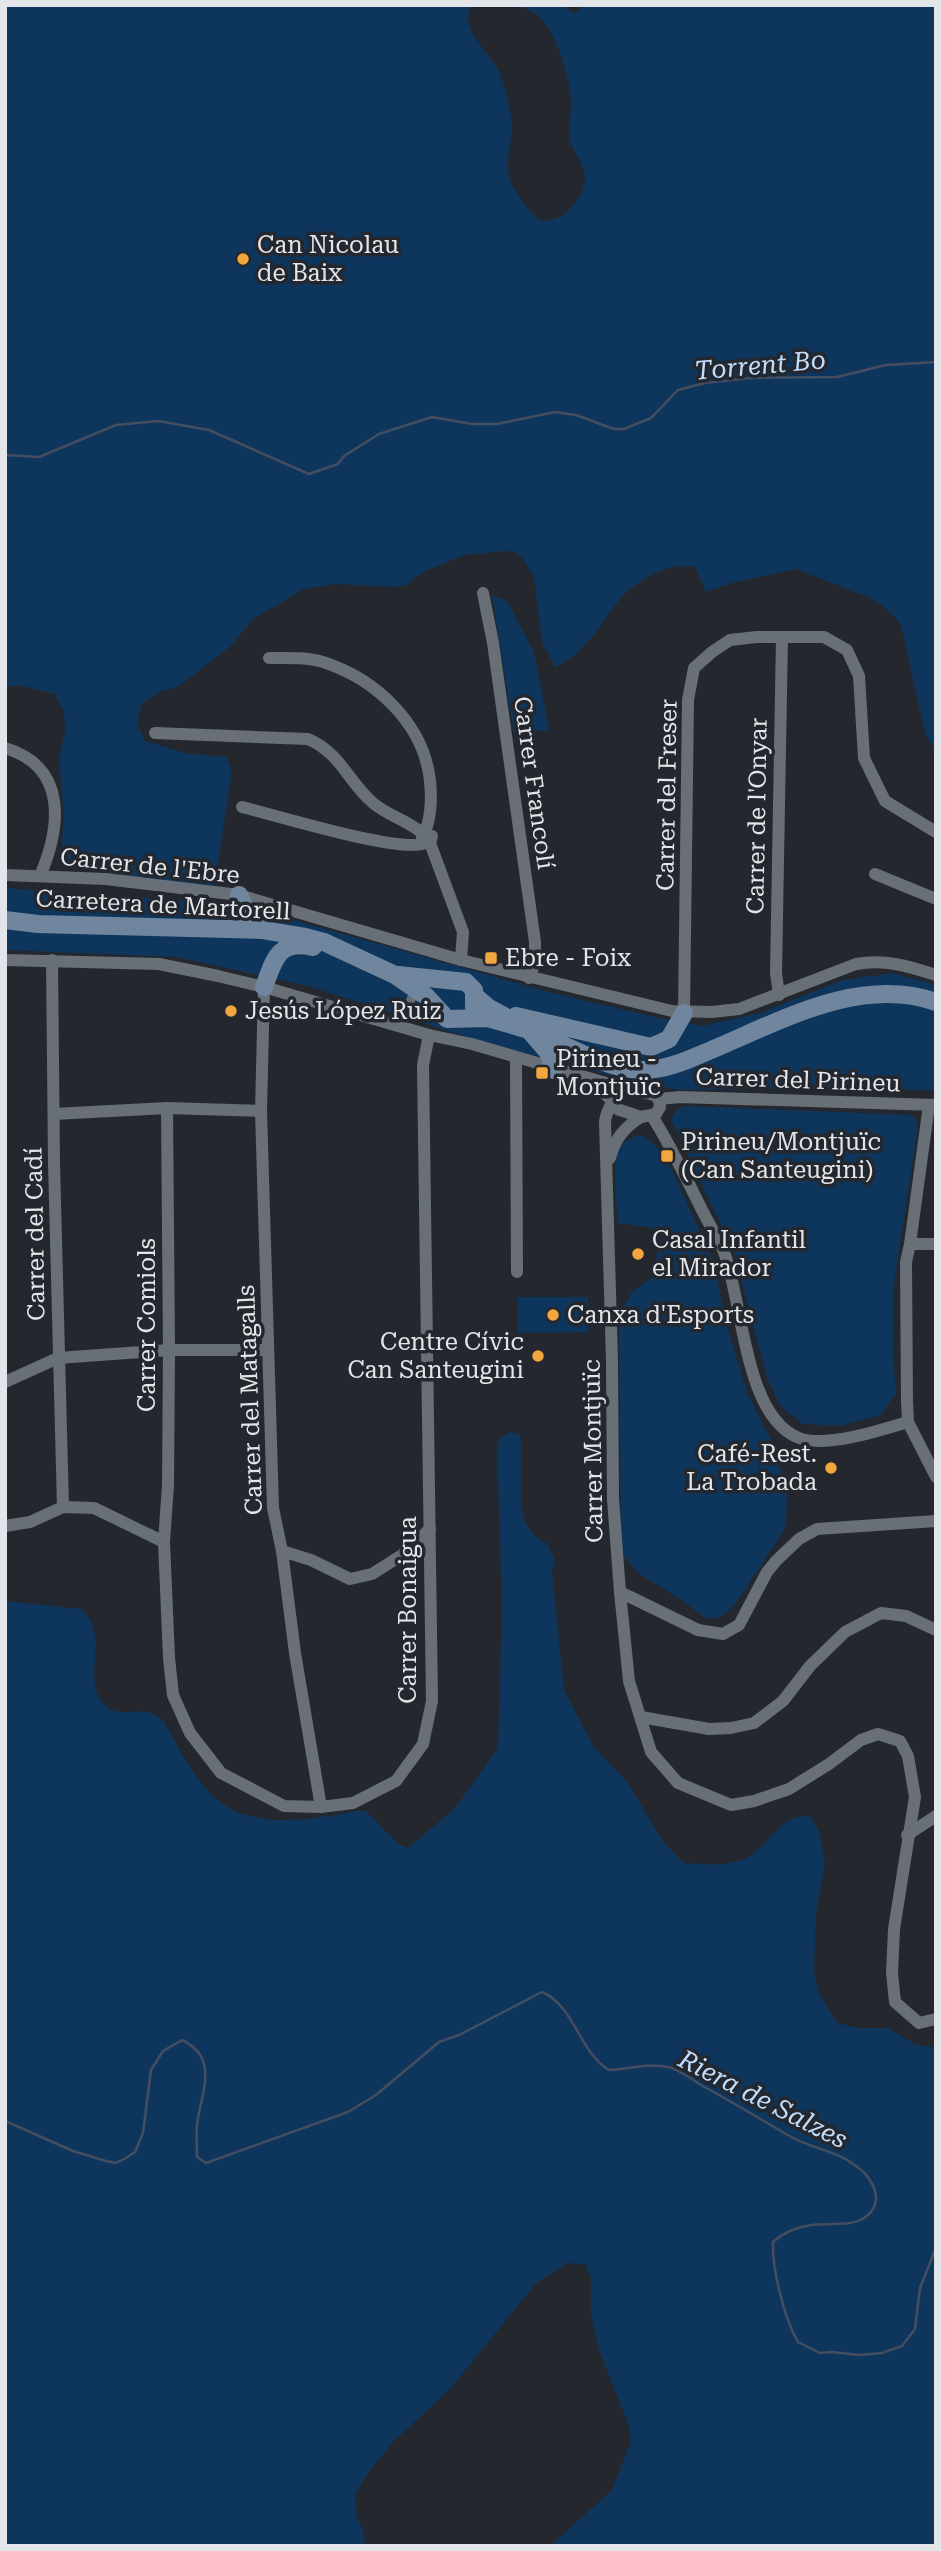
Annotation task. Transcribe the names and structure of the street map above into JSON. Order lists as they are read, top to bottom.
{
  "streets": {
    "main road": ["Carretera de Martorell"],
    "street": [
      "Carrer Francolí",
      "Carrer del Freser",
      "Carrer de l'Onyar",
      "Carrer de l'Ebre",
      "Carrer del Pirineu",
      "Carrer del Cadí",
      "Carrer Comiols",
      "Carrer del Matagalls",
      "Carrer Montjuïc",
      "Carrer Bonaigua"
    ]
  },
  "crossings": [
    ["Carrer Francolí", "Carrer de l'Ebre"],
    ["Carrer del Freser", "Carrer de l'Onyar"],
    ["Carrer del Freser", "Carrer de l'Ebre"],
    ["Carrer de l'Onyar", "Carrer de l'Ebre"],
    ["Carrer del Pirineu", "Carrer del Cadí"],
    ["Carrer del Pirineu", "Carrer del Matagalls"],
    ["Carrer del Pirineu", "Carrer Montjuïc"],
    ["Carrer del Pirineu", "Carrer Bonaigua"],
    ["Carrer Comiols", "Carrer Bonaigua"],
    ["Carrer del Matagalls", "Carrer Bonaigua"]
  ],
  "water": ["Torrent Bo", "Riera de Salzes"],
  "places": {
    "other": [
      "Can Nicolau de Baix",
      "Jesús López Ruiz",
      "Casal Infantil el Mirador",
      "Canxa d'Esports",
      "Centre Cívic Can Santeugini",
      "Café-Rest. La Trobada"
    ],
    "transit": ["Ebre - Foix", "Pirineu - Montjuïc", "Pirineu/Montjuïc (Can Santeugini)"]
  }
}
